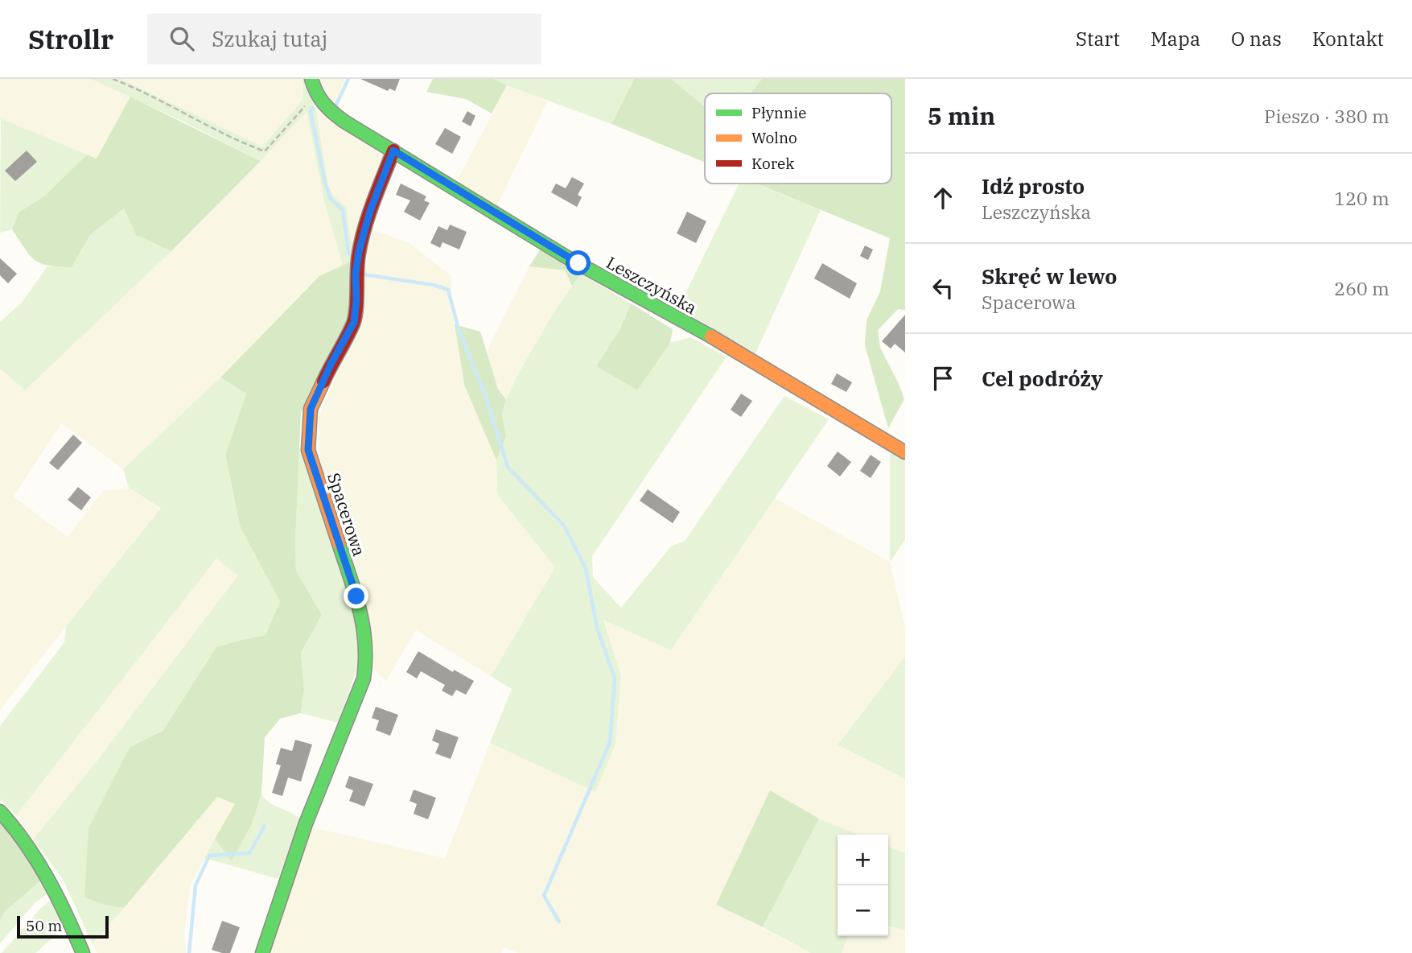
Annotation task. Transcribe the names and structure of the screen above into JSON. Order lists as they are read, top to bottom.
{
  "streets": {
    "street": ["Leszczyńska", "Spacerowa"]
  },
  "crossings": [
    ["Leszczyńska", "Spacerowa"]
  ],
  "legend": ["Płynnie", "Wolno", "Korek"],
  "scale_bar": "50 m",
  "page": {
    "header": "Strollr",
    "search": "Szukaj tutaj",
    "nav": [
      "Start",
      "Mapa",
      "O nas",
      "Kontakt"
    ],
    "heading": ["5 min", "Pieszo · 380 m"],
    "list": [
      ["Idź prosto", "Leszczyńska", "120 m"],
      ["Skręć w lewo", "Spacerowa", "260 m"],
      "Cel podróży"
    ],
    "map_buttons": ["+", "−"],
    "scale": "50 m"
  }
}
